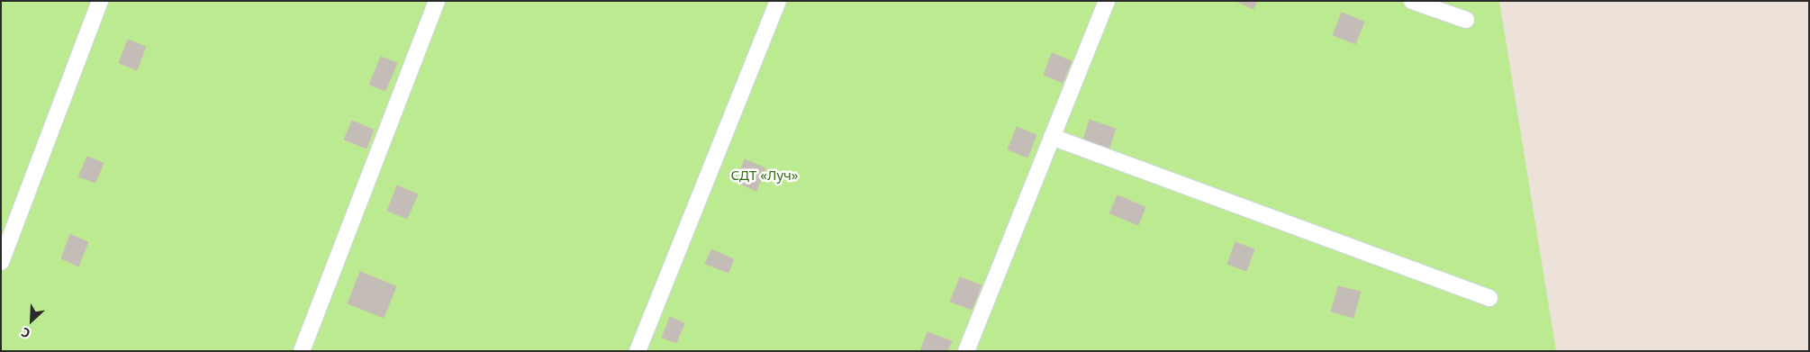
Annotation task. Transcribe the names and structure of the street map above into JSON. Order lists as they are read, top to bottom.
{
  "parks": ["СДТ «Луч»"],
  "north": "bottom left"
}
